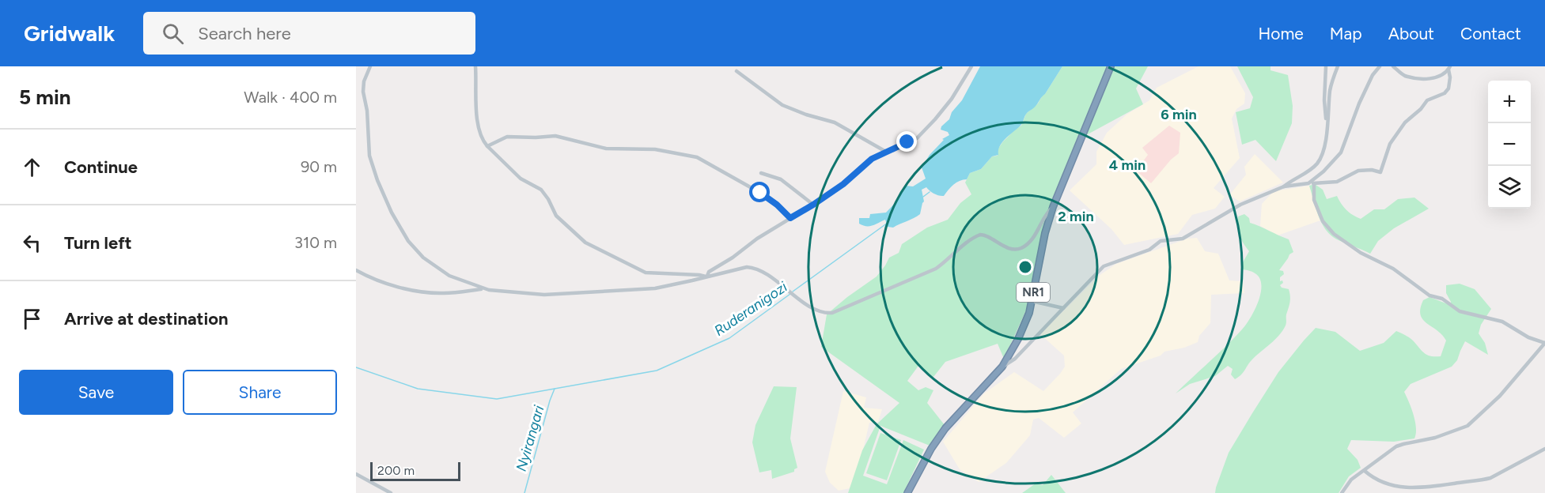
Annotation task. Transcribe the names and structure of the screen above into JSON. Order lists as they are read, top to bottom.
{
  "streets": {
    "highway": ["NR1"]
  },
  "water": ["Ruderanigozi", "Nyirangari"],
  "scale_bar": "200 m",
  "page": {
    "header": "Gridwalk",
    "search": "Search here",
    "nav": [
      "Home",
      "Map",
      "About",
      "Contact"
    ],
    "heading": ["5 min", "Walk · 400 m"],
    "map_buttons": ["+", "−"],
    "list": [
      ["Continue", "90 m"],
      ["Turn left", "310 m"],
      "Arrive at destination"
    ],
    "buttons": ["Save", "Share"],
    "scale": "200 m"
  },
  "rings": ["6 min", "4 min", "2 min"]
}
